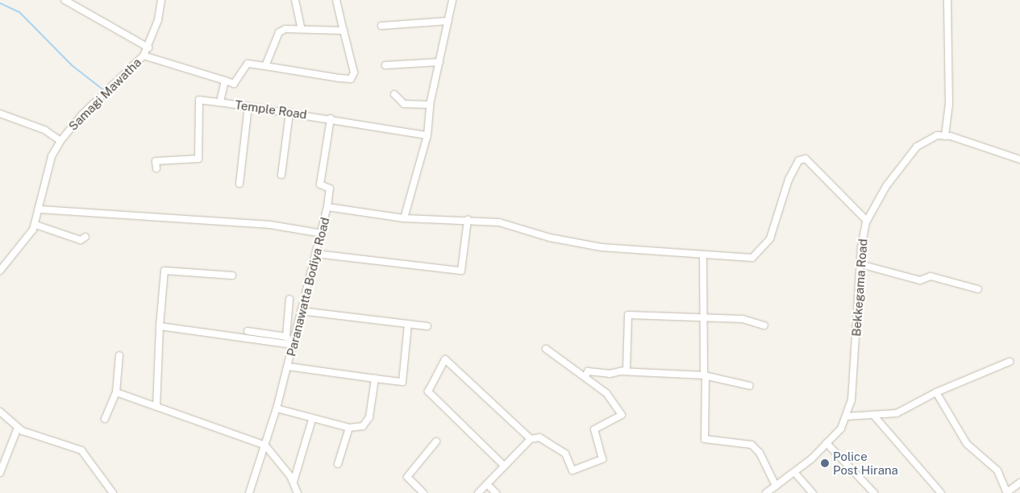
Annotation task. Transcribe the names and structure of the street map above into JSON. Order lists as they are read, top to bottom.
{
  "streets": {
    "street": [
      "Samagi Mawatha",
      "Temple Road",
      "Paranawatta Bodiya Road",
      "Bekkegama Road"
    ]
  },
  "crossings": [
    ["Paranawatta Bodiya Road", "Bekkegama Road"]
  ],
  "places": ["Police Post Hirana"]
}
